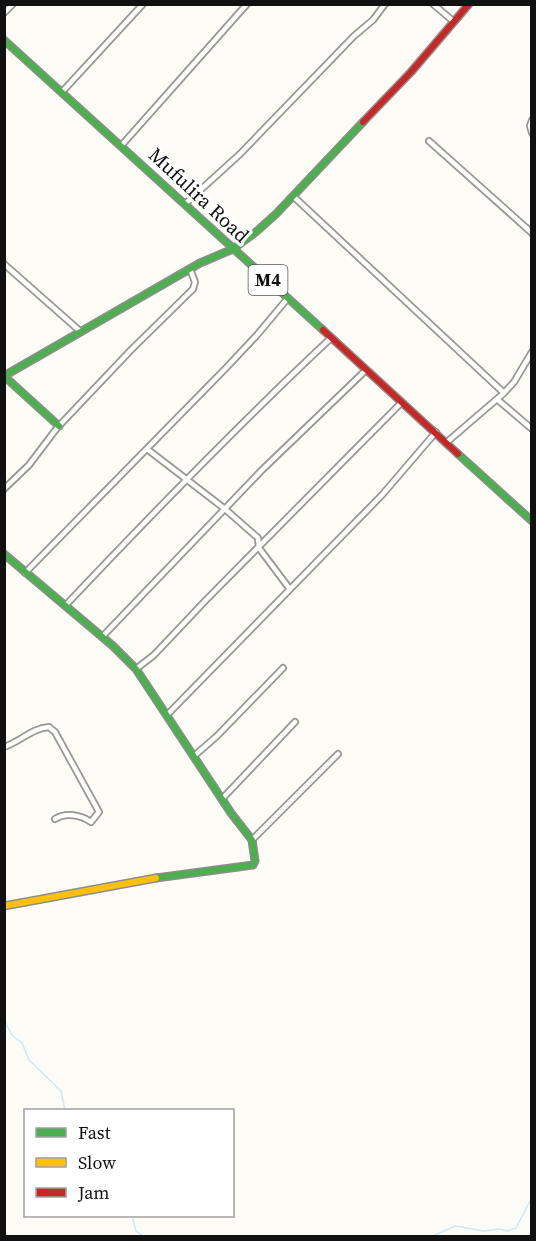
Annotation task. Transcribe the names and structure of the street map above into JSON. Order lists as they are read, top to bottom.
{
  "streets": {
    "street": ["Mufulira Road", "M4"]
  },
  "legend": ["Fast", "Slow", "Jam"]
}
